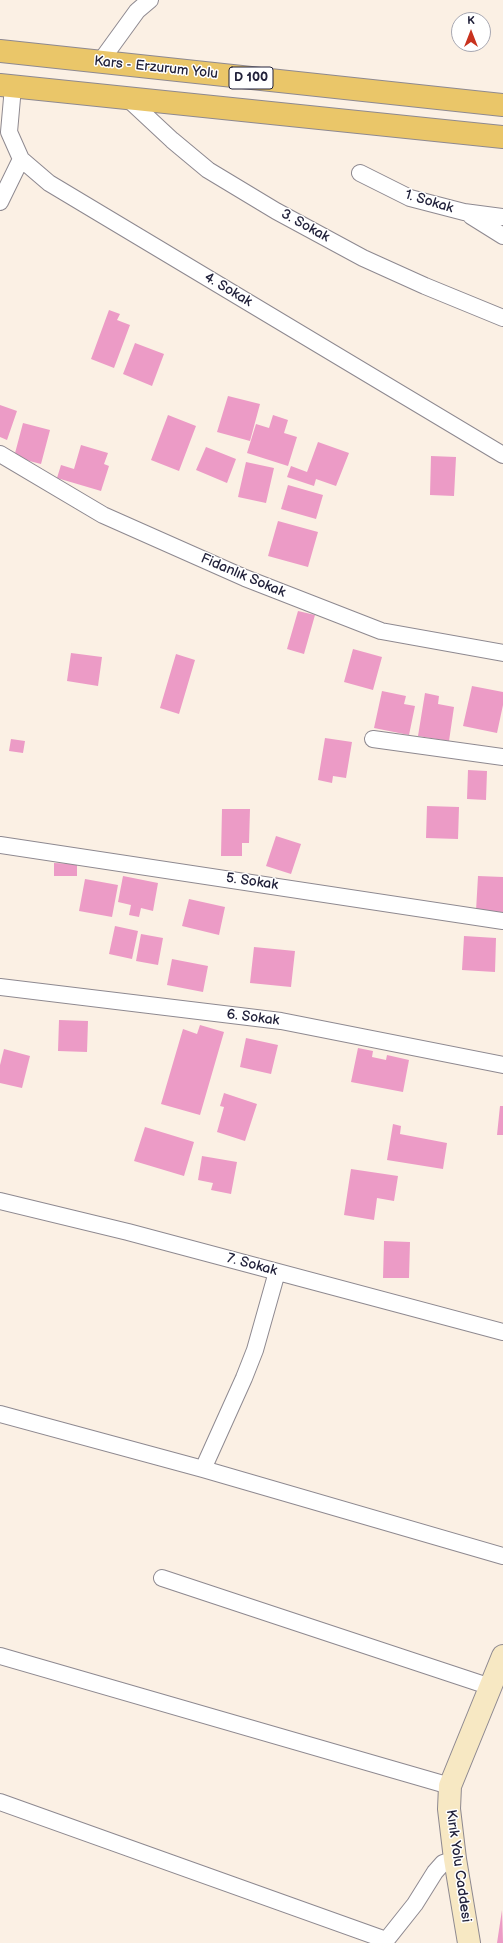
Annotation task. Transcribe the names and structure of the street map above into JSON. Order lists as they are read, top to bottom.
{
  "streets": {
    "highway": ["Kars - Erzurum Yolu", "D 100"],
    "street": [
      "1. Sokak",
      "3. Sokak",
      "4. Sokak",
      "Fidanlık Sokak",
      "5. Sokak",
      "6. Sokak",
      "7. Sokak",
      "Kırık Yolu Caddesi"
    ]
  },
  "crossings": [
    ["D 100", "3. Sokak"],
    ["D 100", "4. Sokak"]
  ],
  "north": "top"
}
